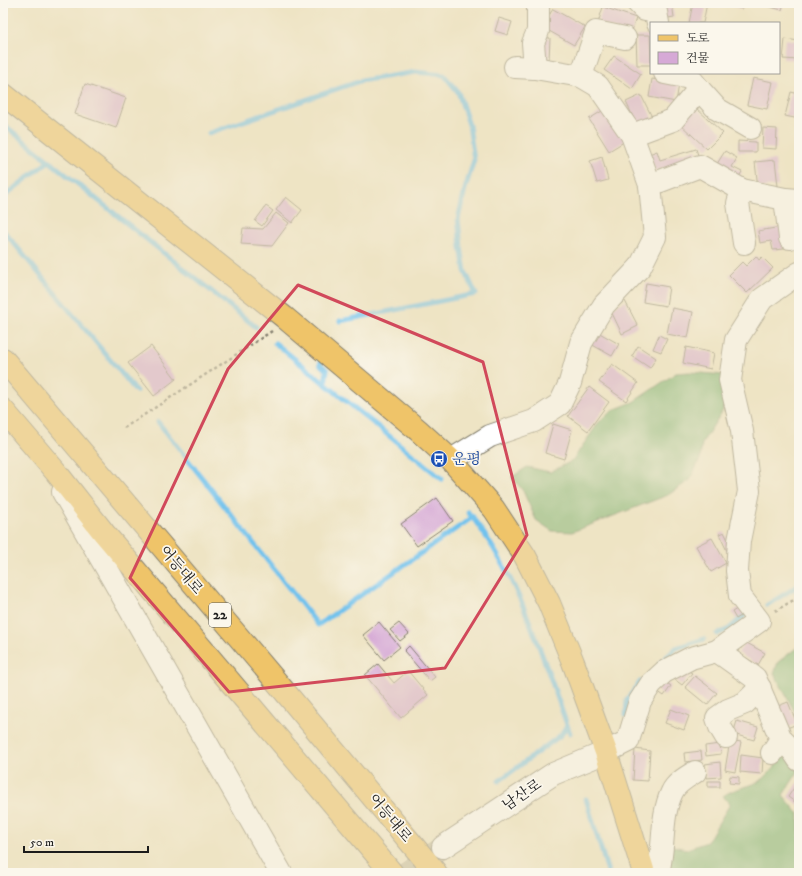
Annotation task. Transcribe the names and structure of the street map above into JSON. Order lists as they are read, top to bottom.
{
  "streets": {
    "main road": ["어등대로", "22"],
    "street": ["남산로"]
  },
  "places": {
    "bus stop": ["운평"]
  },
  "legend": ["도로", "건물"],
  "scale_bar": "50 m"
}
